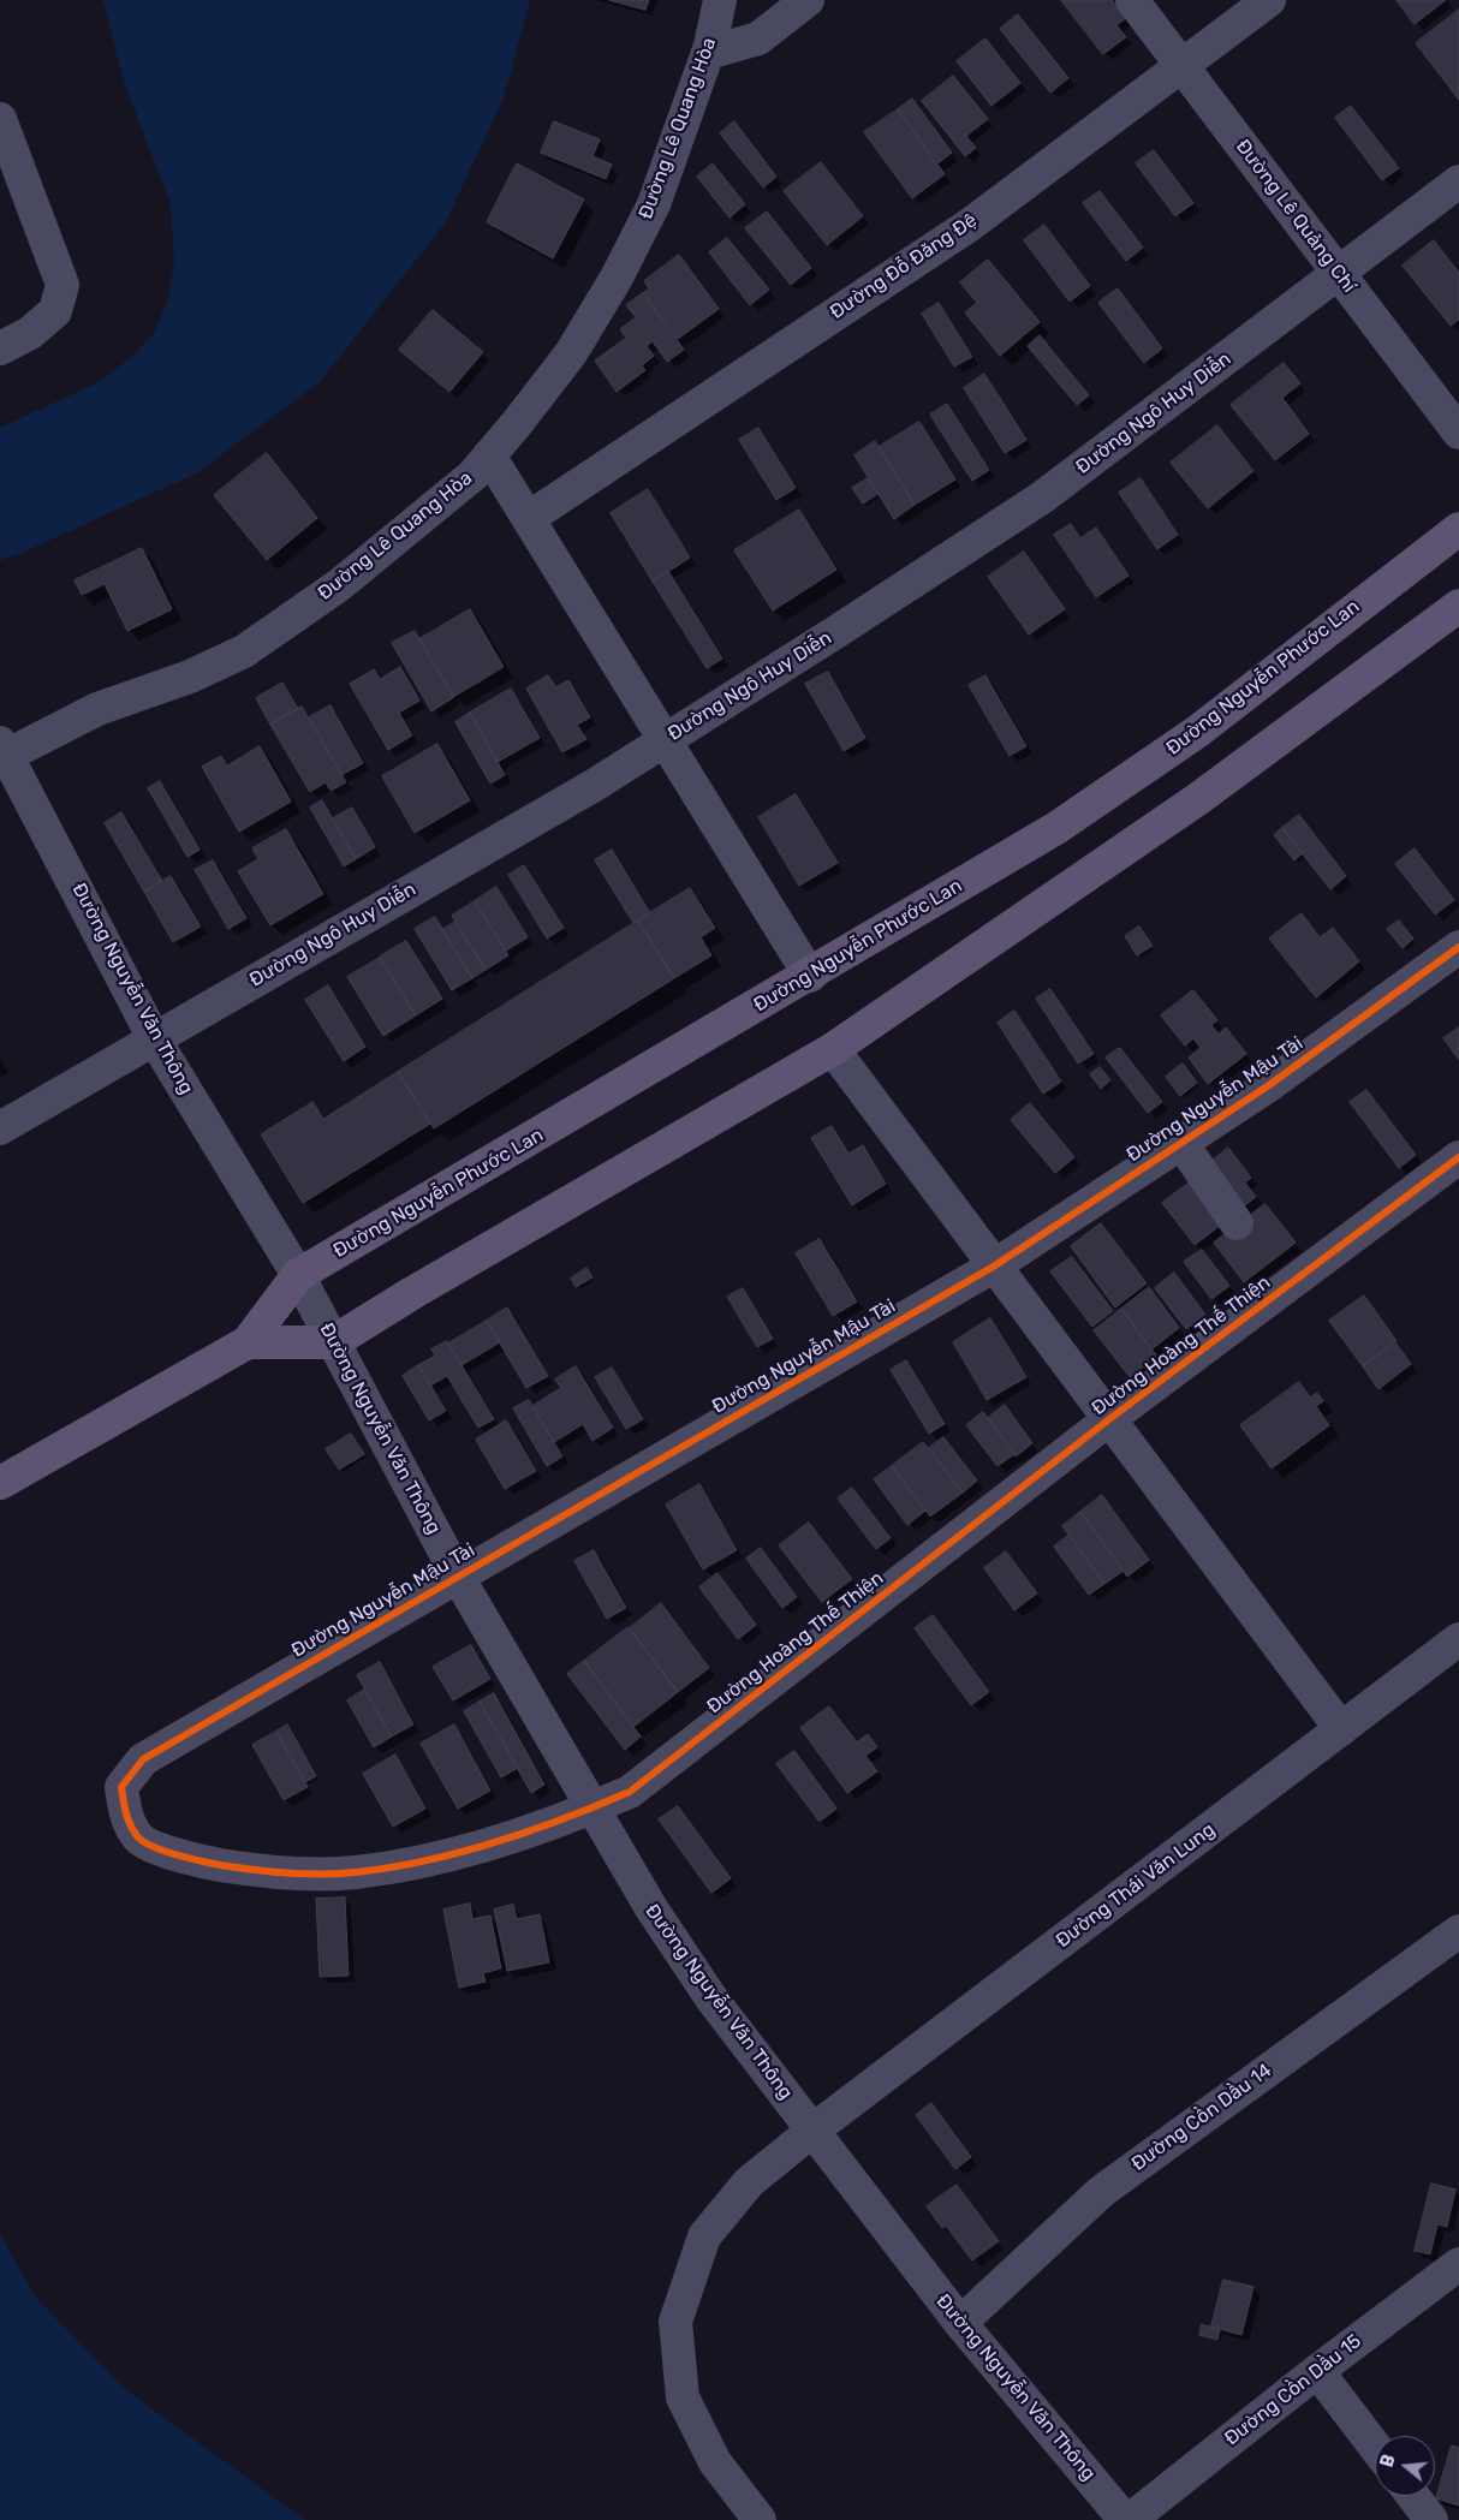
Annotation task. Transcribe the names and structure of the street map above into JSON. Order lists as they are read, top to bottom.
{
  "streets": {
    "main road": ["Đường Nguyễn Phước Lan"],
    "street": [
      "Đường Lê Quang Hòa",
      "Đường Lê Quảng Chí",
      "Đường Đỗ Đăng Đệ",
      "Đường Ngô Huy Diễn",
      "Đường Nguyễn Văn Thông",
      "Đường Nguyễn Mậu Tài",
      "Đường Hoàng Thế Thiện",
      "Đường Thái Văn Lung",
      "Đường Cồn Dầu 14",
      "Đường Cồn Dầu 15"
    ]
  },
  "crossings": [
    ["Đường Lê Quang Hòa", "Đường Nguyễn Văn Thông"],
    ["Đường Lê Quảng Chí", "Đường Đỗ Đăng Đệ"],
    ["Đường Lê Quảng Chí", "Đường Ngô Huy Diễn"],
    ["Đường Ngô Huy Diễn", "Đường Nguyễn Văn Thông"],
    ["Đường Nguyễn Phước Lan", "Đường Nguyễn Văn Thông"],
    ["Đường Nguyễn Văn Thông", "Đường Nguyễn Mậu Tài"],
    ["Đường Nguyễn Văn Thông", "Đường Hoàng Thế Thiện"],
    ["Đường Nguyễn Văn Thông", "Đường Thái Văn Lung"],
    ["Đường Nguyễn Văn Thông", "Đường Cồn Dầu 14"],
    ["Đường Nguyễn Mậu Tài", "Đường Hoàng Thế Thiện"]
  ],
  "north": "left"
}
